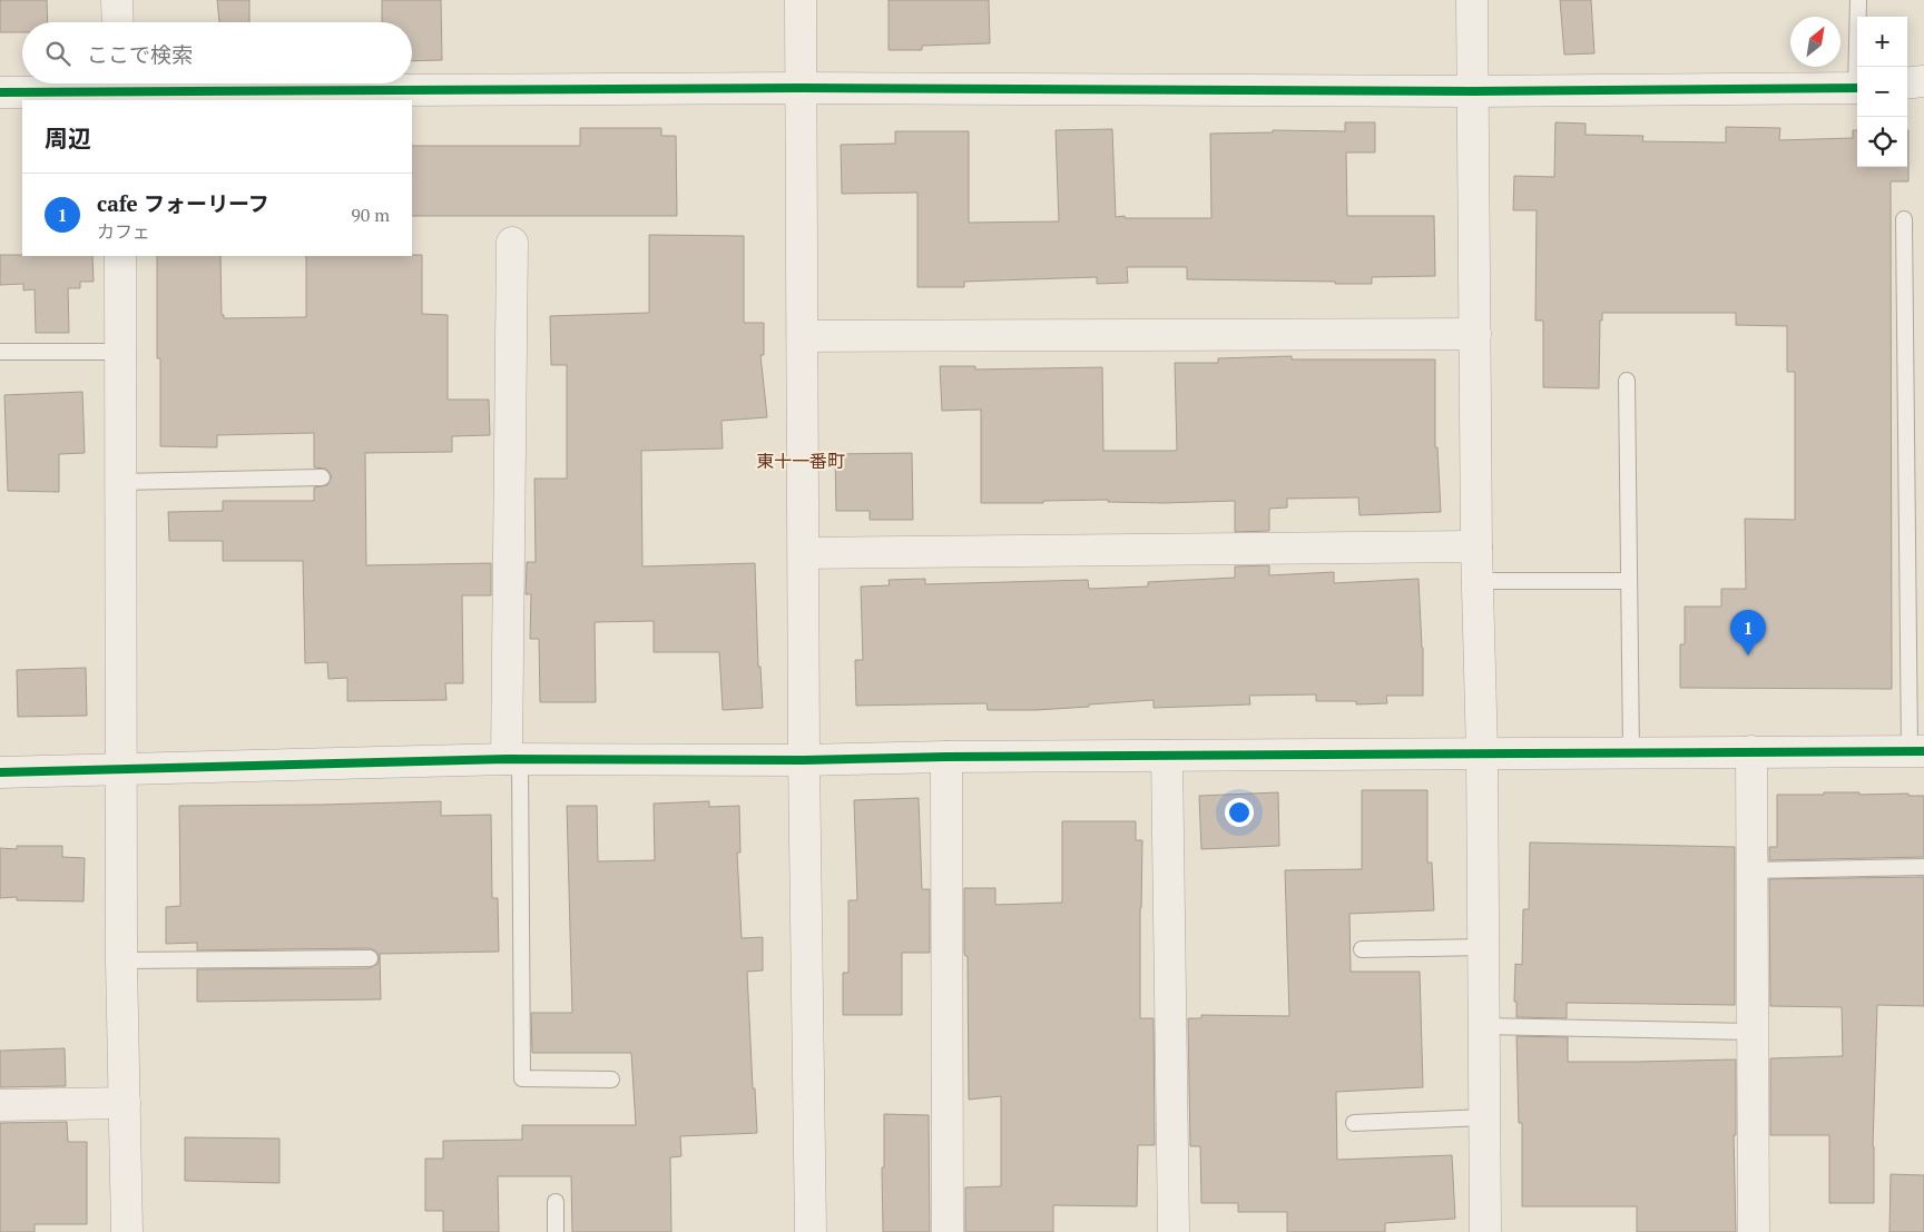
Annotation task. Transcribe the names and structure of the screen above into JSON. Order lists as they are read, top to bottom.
{
  "districts": ["東十一番町"],
  "north": "top right",
  "page": {
    "map_buttons": ["+", "−"],
    "search": "ここで検索",
    "heading": "周辺",
    "list": [
      {
        "mark": "1",
        "name": "cafe フォーリーフ",
        "note": "カフェ",
        "value": "90 m"
      }
    ],
    "pins": "1"
  }
}
